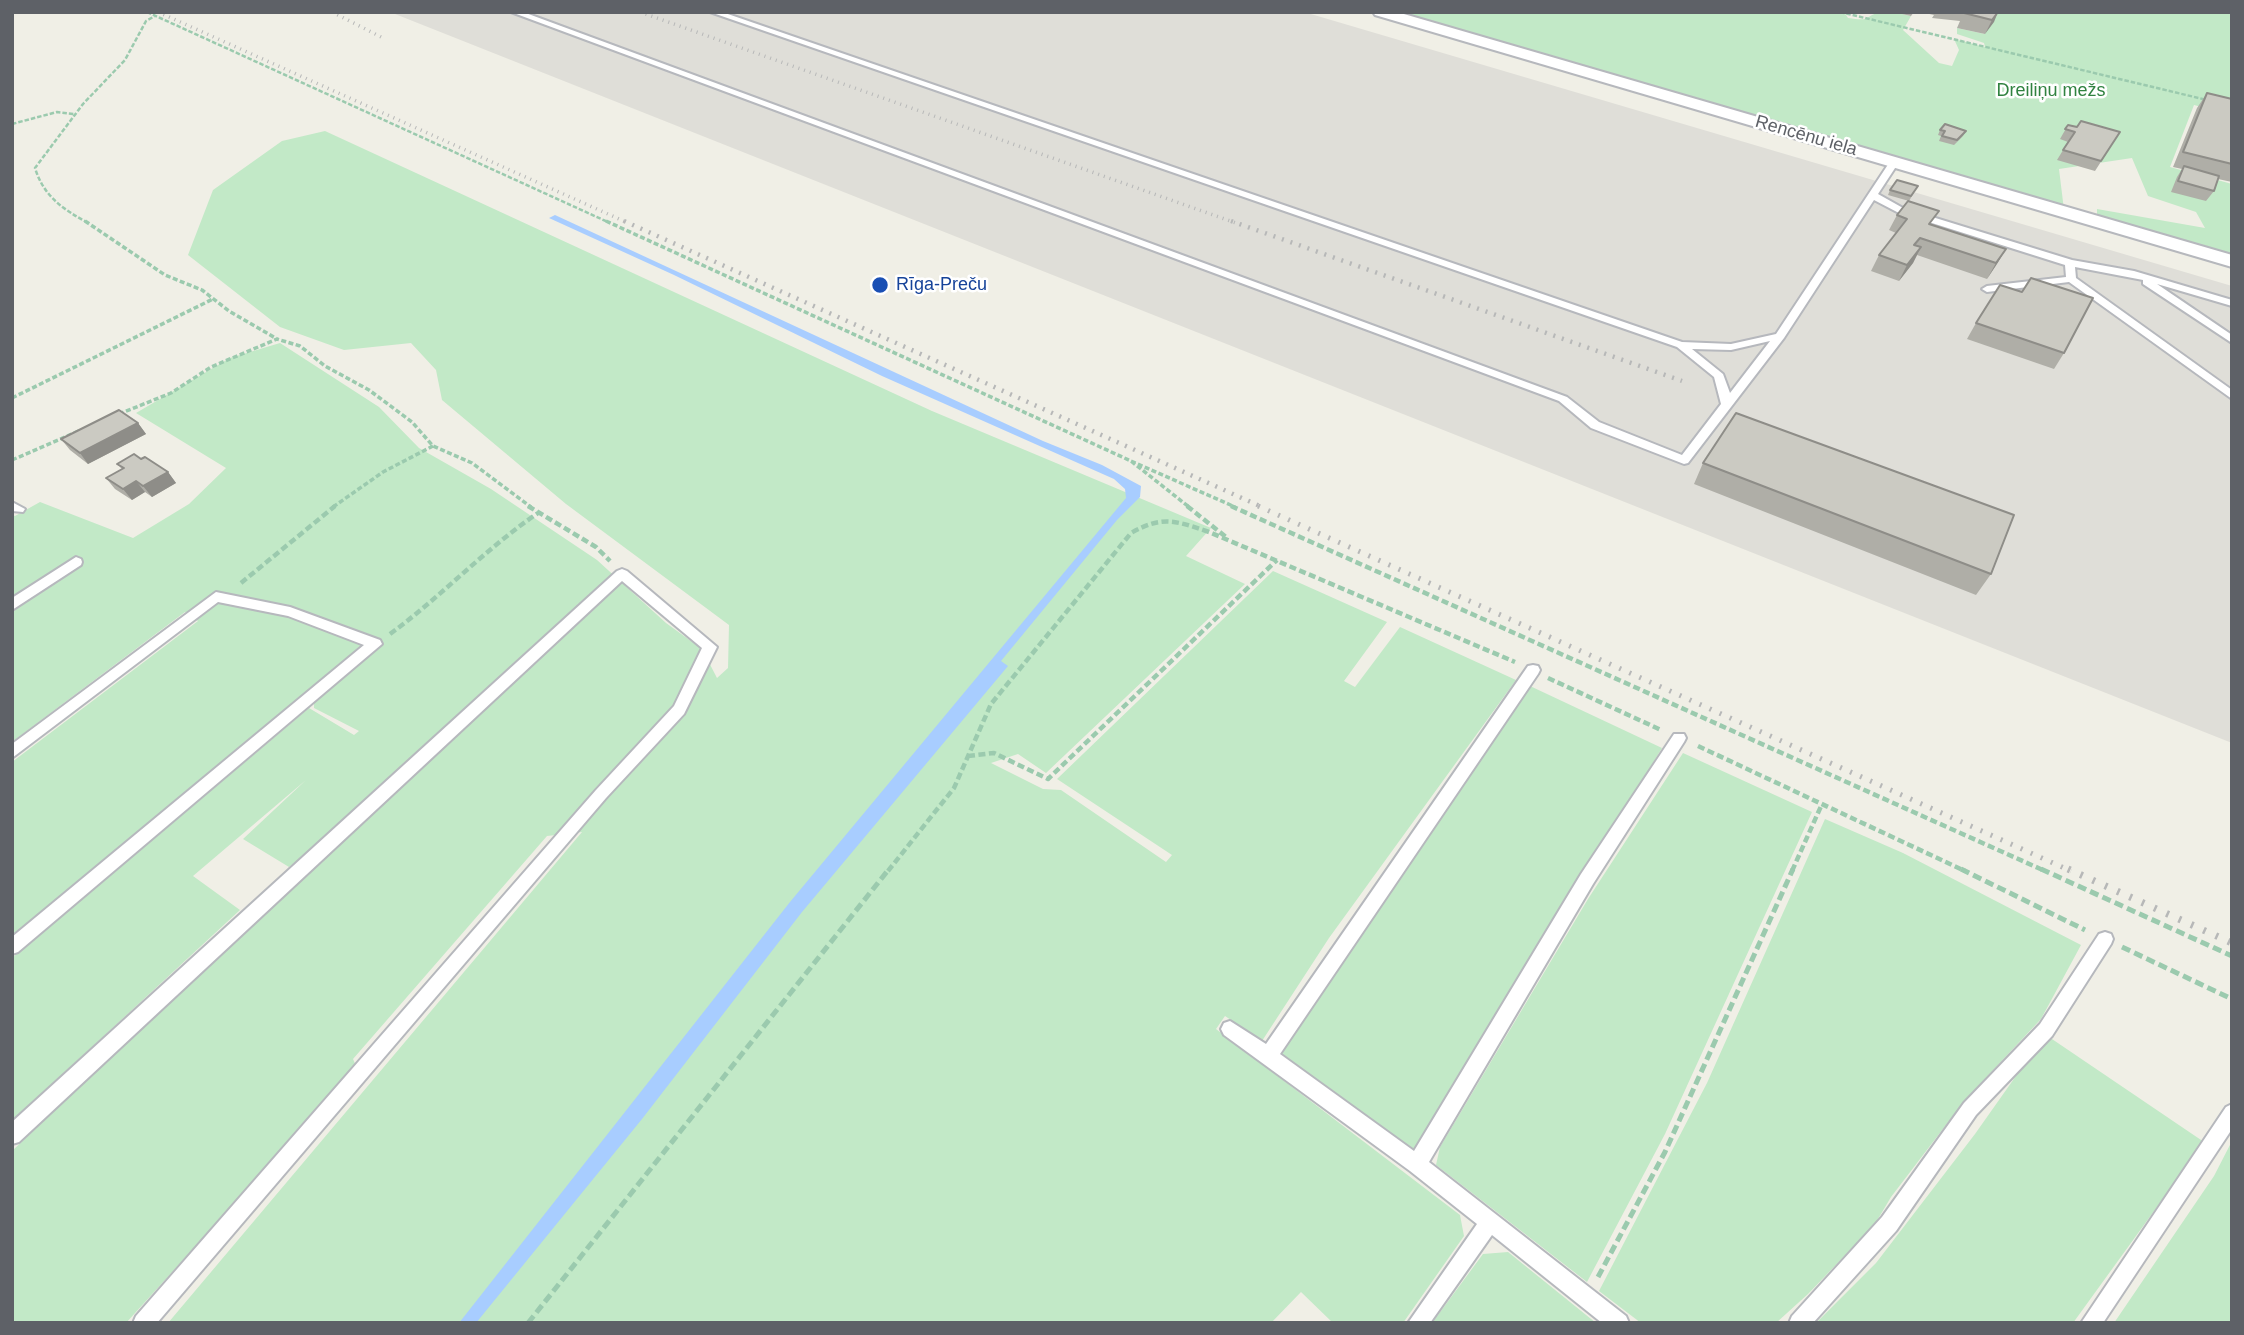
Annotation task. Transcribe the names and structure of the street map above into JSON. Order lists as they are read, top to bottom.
{
  "streets": {
    "street": ["Rencēnu iela"]
  },
  "parks": ["Dreiliņu mežs"],
  "places": ["Rīga-Preču"]
}
